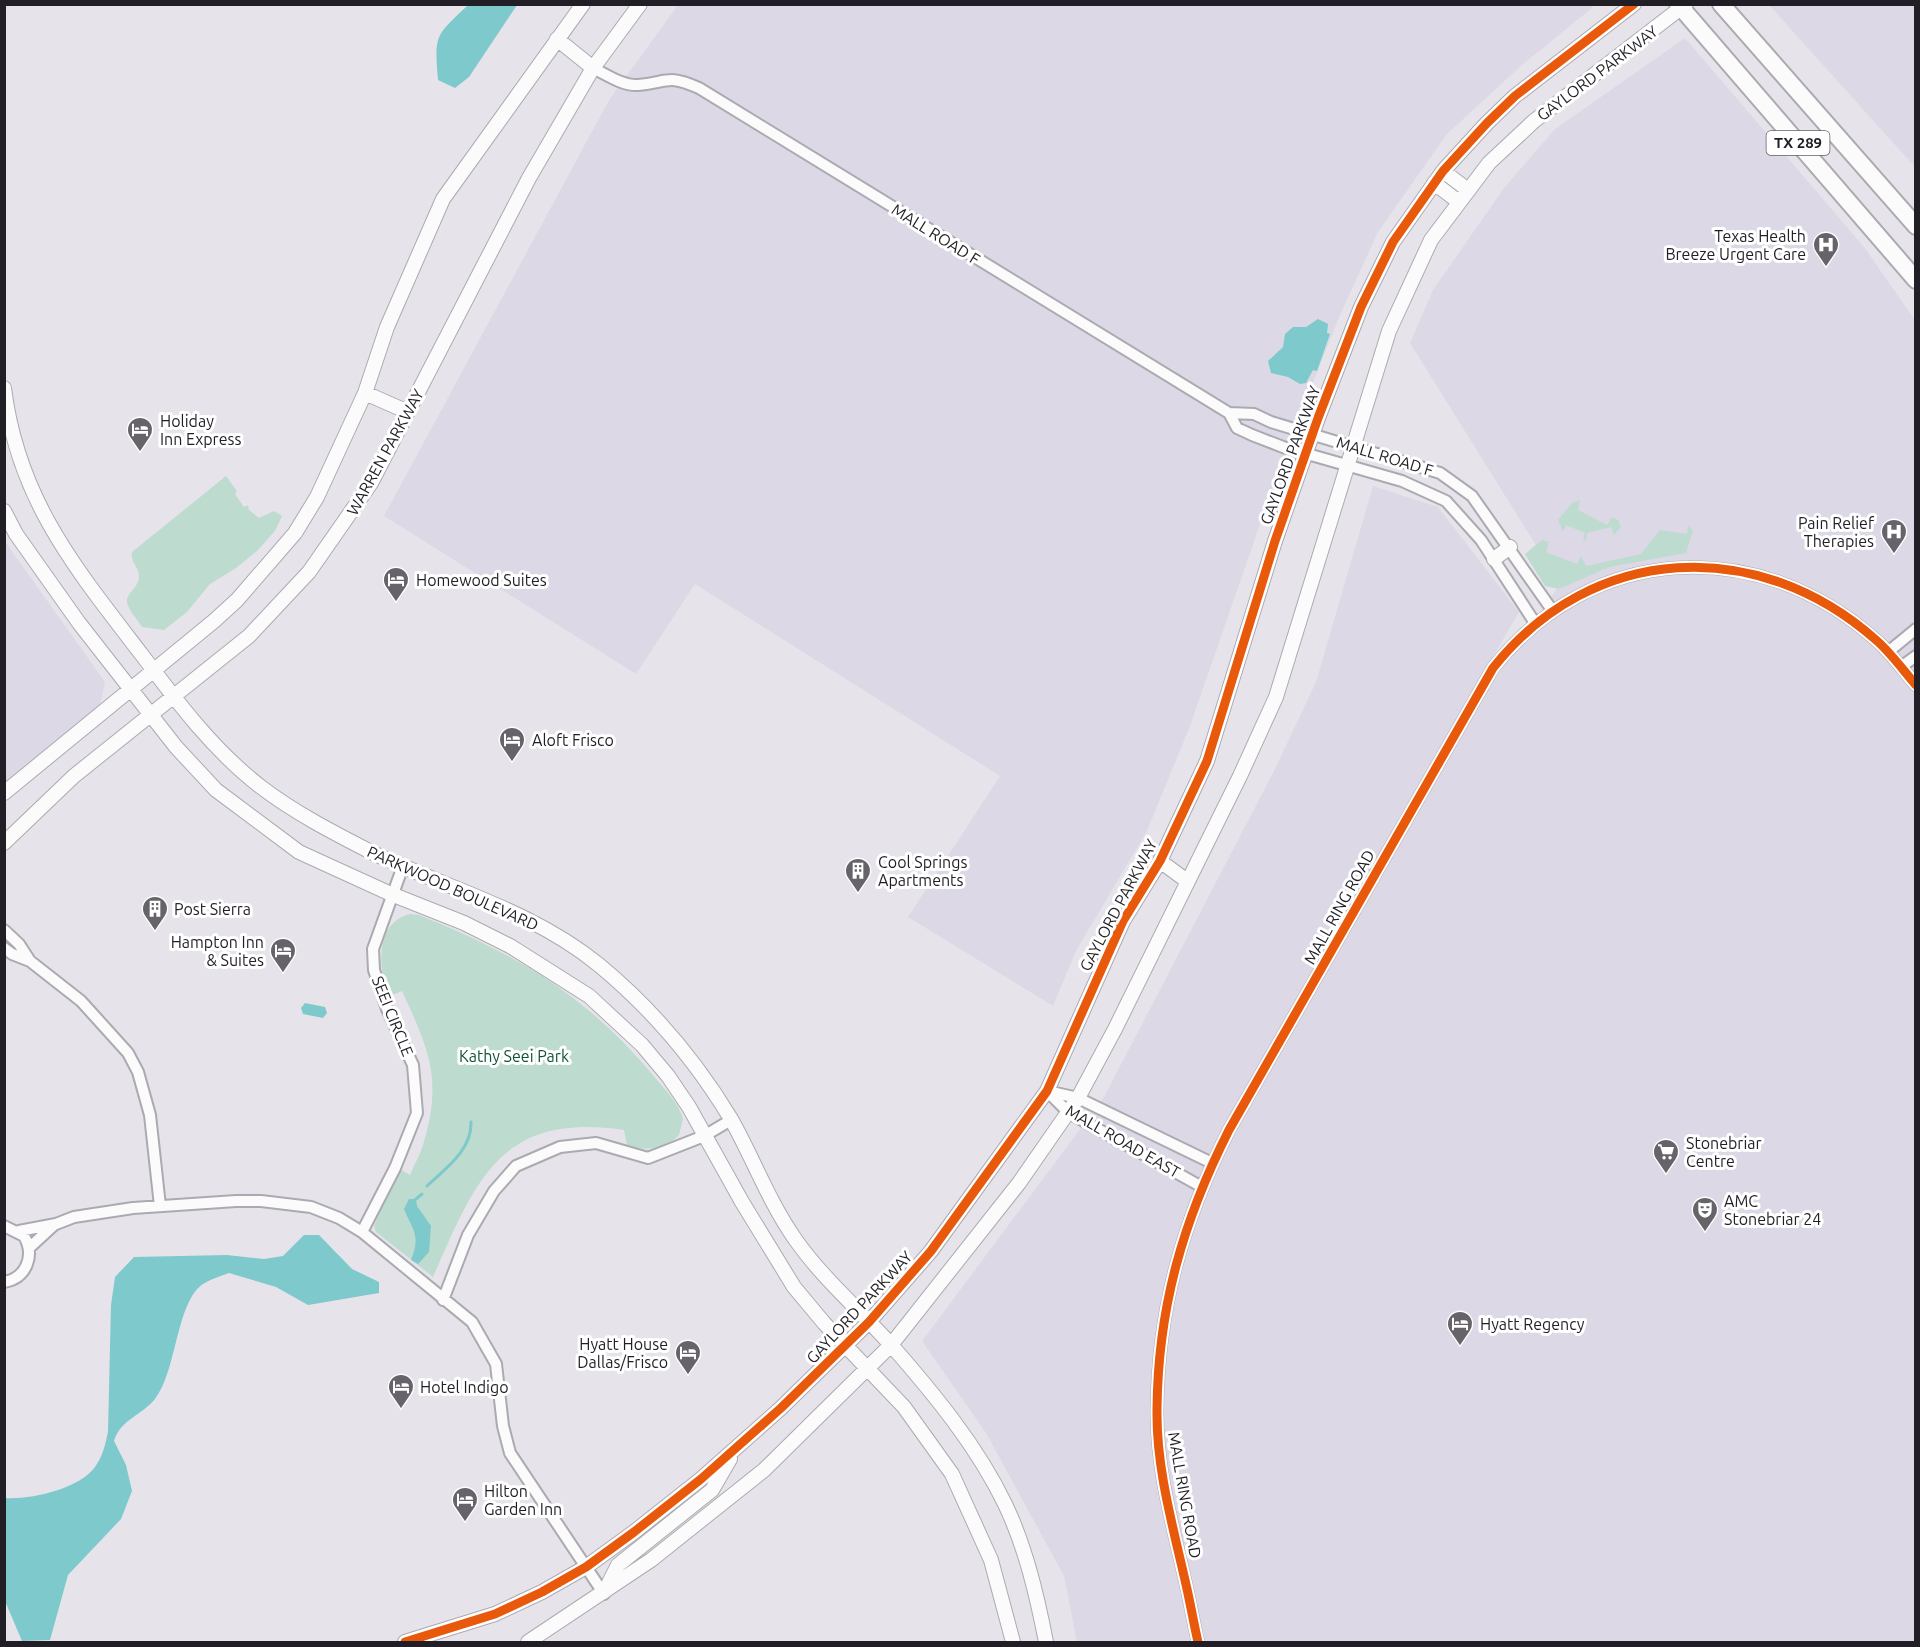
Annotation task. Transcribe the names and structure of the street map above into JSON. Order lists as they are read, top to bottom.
{
  "streets": {
    "main road": [
      "GAYLORD PARKWAY",
      "TX 289",
      "WARREN PARKWAY",
      "PARKWOOD BOULEVARD"
    ],
    "street": [
      "MALL ROAD F",
      "MALL RING ROAD",
      "SEEI CIRCLE",
      "MALL ROAD EAST"
    ]
  },
  "crossings": [
    ["GAYLORD PARKWAY", "TX 289"],
    ["GAYLORD PARKWAY", "MALL ROAD F"],
    ["GAYLORD PARKWAY", "PARKWOOD BOULEVARD"],
    ["GAYLORD PARKWAY", "MALL ROAD EAST"],
    ["MALL ROAD F", "WARREN PARKWAY"],
    ["MALL ROAD F", "MALL RING ROAD"],
    ["WARREN PARKWAY", "PARKWOOD BOULEVARD"],
    ["PARKWOOD BOULEVARD", "SEEI CIRCLE"],
    ["MALL RING ROAD", "MALL ROAD EAST"]
  ],
  "parks": ["Kathy Seei Park"],
  "places": {
    "hospital": ["Texas Health Breeze Urgent Care", "Pain Relief Therapies"],
    "hotel": [
      "Holiday Inn Express",
      "Homewood Suites",
      "Aloft Frisco",
      "Hampton Inn & Suites",
      "Hyatt Regency",
      "Hyatt House Dallas/Frisco",
      "Hotel Indigo",
      "Hilton Garden Inn"
    ],
    "building": ["Cool Springs Apartments", "Post Sierra"],
    "supermarket": ["Stonebriar Centre"],
    "theatre": ["AMC Stonebriar 24"]
  }
}
